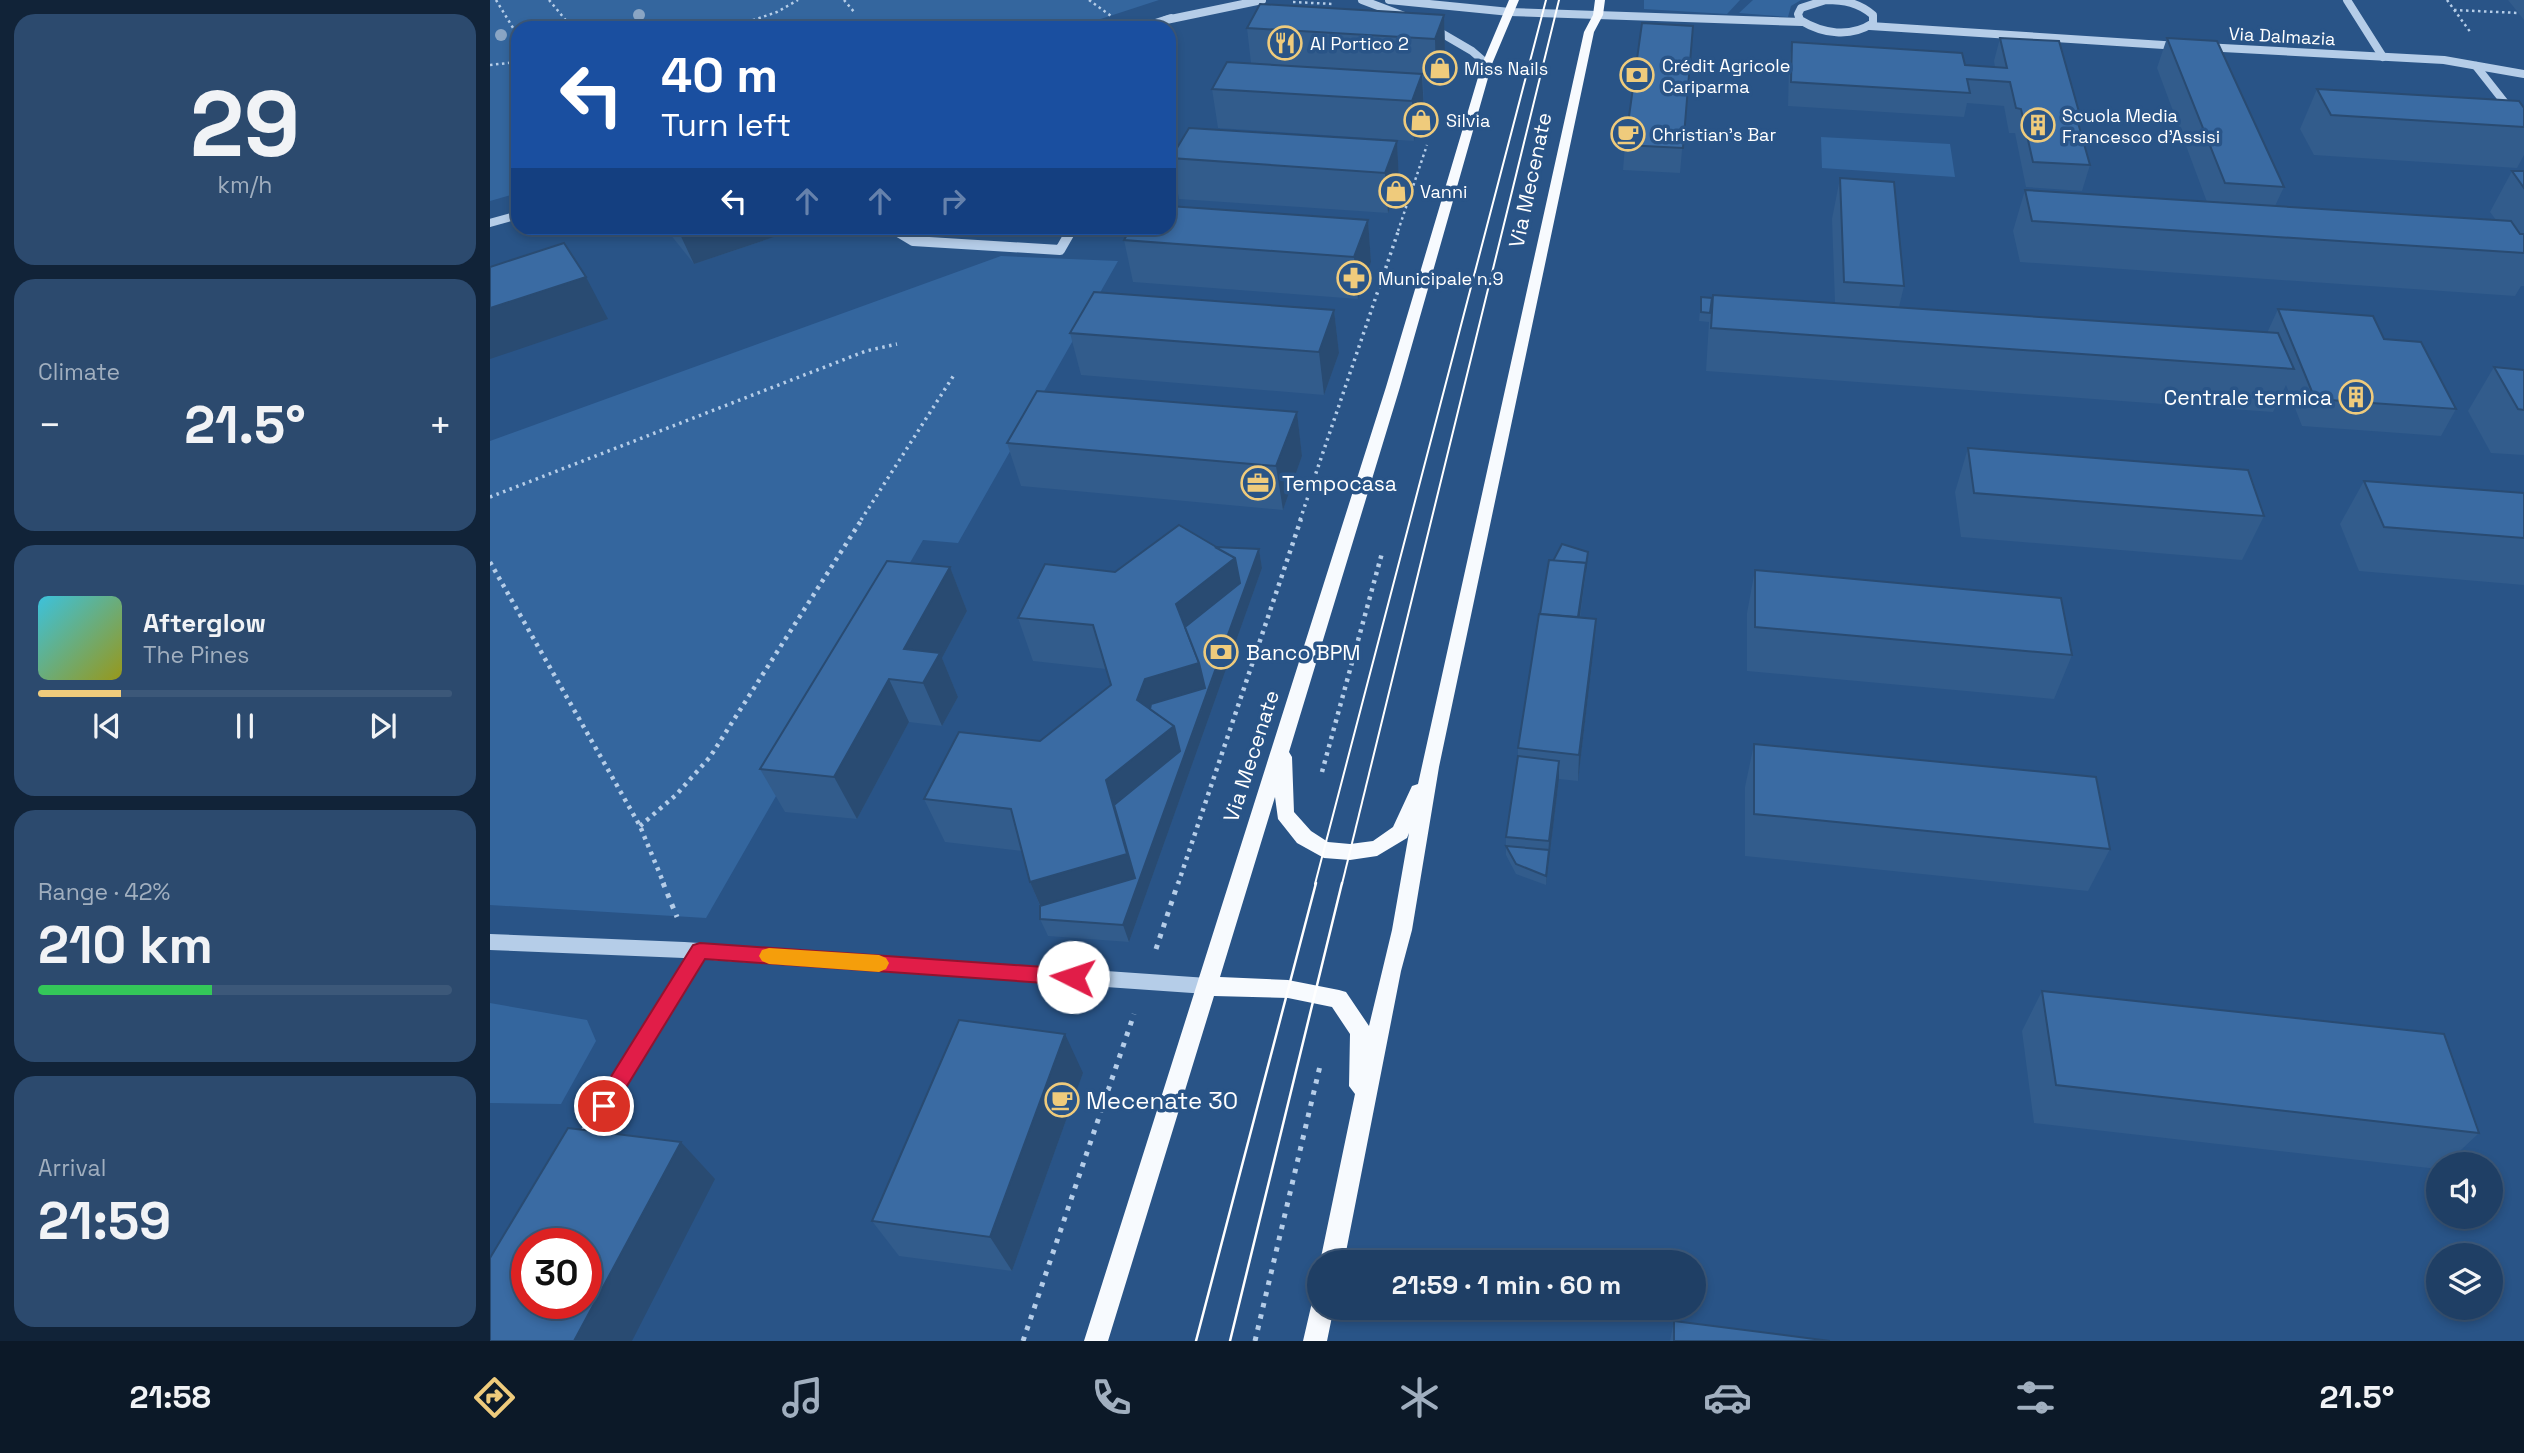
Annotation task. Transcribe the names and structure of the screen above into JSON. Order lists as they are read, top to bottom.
{
  "streets": {
    "main road": ["Via Mecenate"],
    "street": ["Via Dalmazia"]
  },
  "places": {
    "restaurant": ["Al Portico 2"],
    "shop": ["Miss Nails", "Silvia", "Vanni"],
    "bank": ["Crédit Agricole Cariparma", "Banco BPM"],
    "building": ["Scuola Media Francesco d’Assisi", "Centrale termica"],
    "cafe": ["Christian’s Bar", "Mecenate 30"],
    "pharmacy": ["Municipale n.9"],
    "office": ["Tempocasa"]
  },
  "page": {
    "tile": [
      ["29", "km/h"],
      "Climate",
      ["Range · 42%", "210 km"],
      ["Arrival", "21:59"]
    ],
    "turn": ["40 m", "Turn left"],
    "heat": ["−", "21.5°", "+"],
    "song": ["Afterglow", "The Pines"],
    "limit": "30",
    "trip": "21:59 · 1 min · 60 m",
    "tabs": ["21:58", "21.5°"]
  }
}
